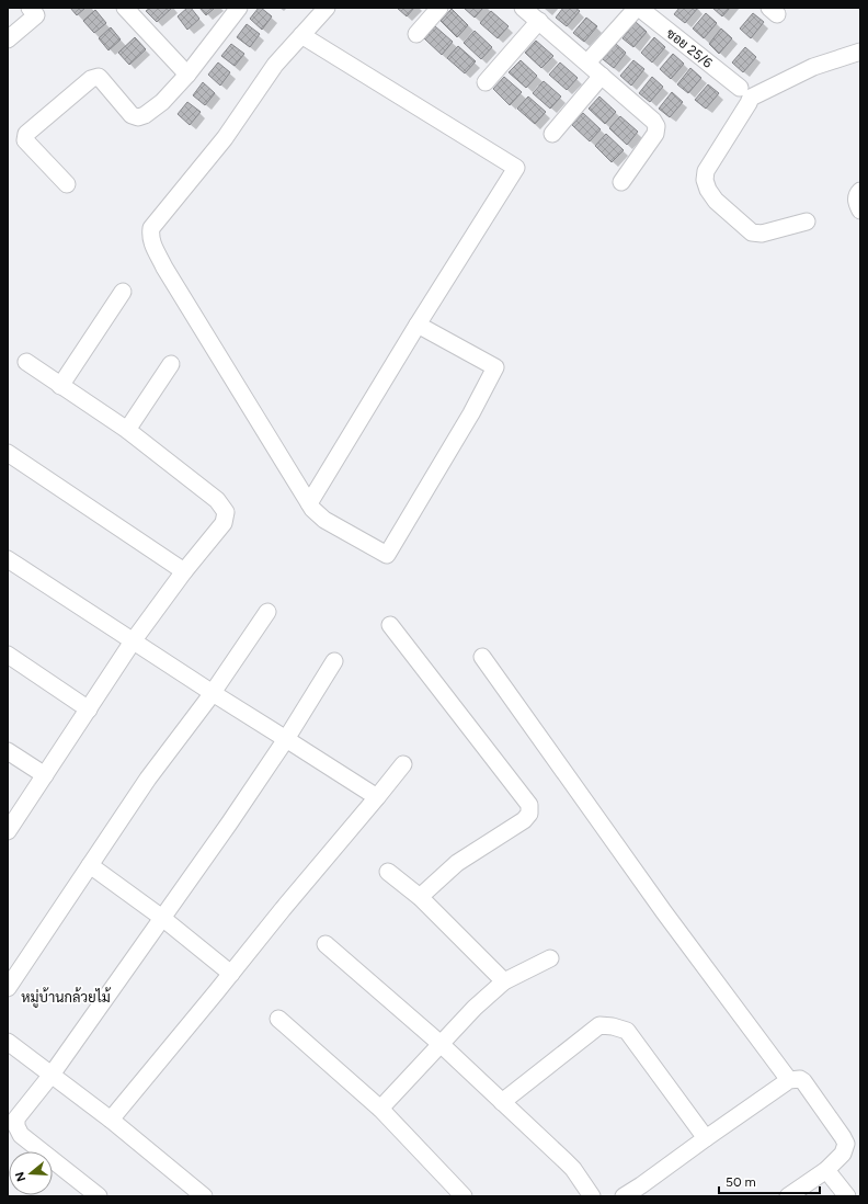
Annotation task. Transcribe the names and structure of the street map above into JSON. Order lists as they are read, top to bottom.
{
  "streets": {
    "street": ["ซอย 25/6"]
  },
  "districts": ["หมู่บ้านกล้วยไม้"],
  "scale_bar": "50 m",
  "north": "left"
}
